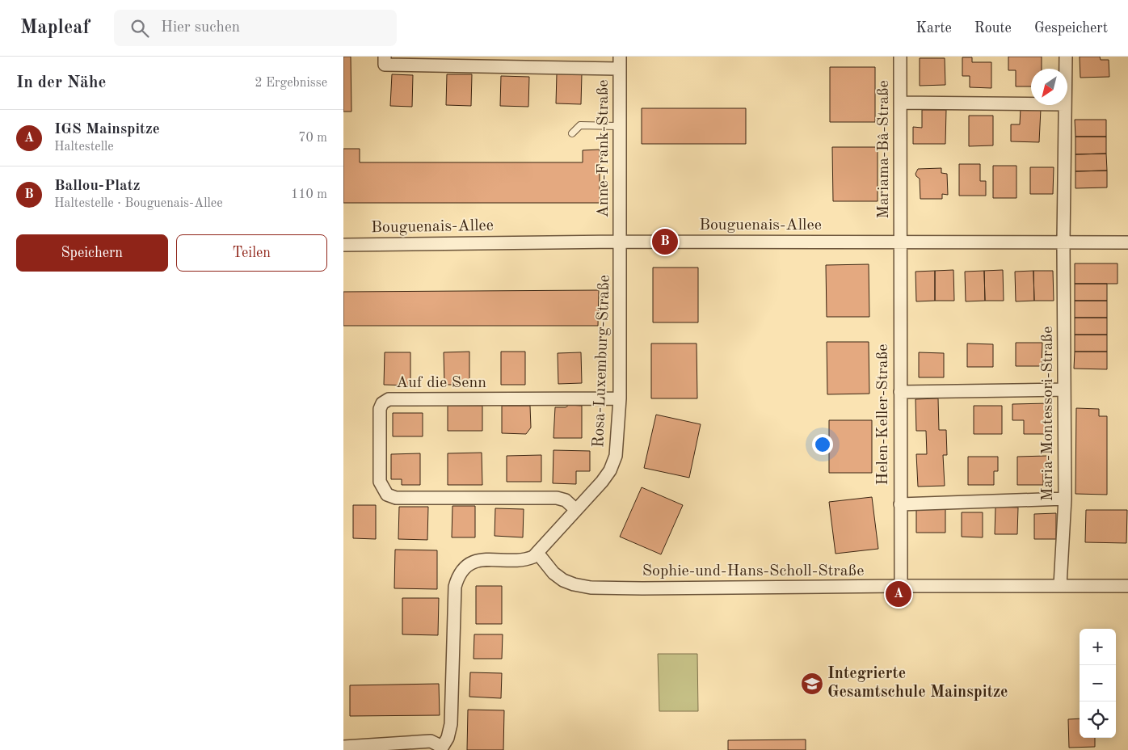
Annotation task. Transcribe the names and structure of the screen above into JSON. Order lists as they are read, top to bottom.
{
  "streets": {
    "street": [
      "Anne-Frank-Straße",
      "Mariama-Bâ-Straße",
      "Bouguenais-Allee",
      "Rosa-Luxemburg-Straße",
      "Auf die Senn",
      "Maria-Montessori-Straße",
      "Helen-Keller-Straße",
      "Sophie-und-Hans-Scholl-Straße"
    ]
  },
  "crossings": [
    ["Anne-Frank-Straße", "Bouguenais-Allee"],
    ["Anne-Frank-Straße", "Rosa-Luxemburg-Straße"],
    ["Mariama-Bâ-Straße", "Bouguenais-Allee"],
    ["Mariama-Bâ-Straße", "Helen-Keller-Straße"],
    ["Bouguenais-Allee", "Rosa-Luxemburg-Straße"],
    ["Bouguenais-Allee", "Maria-Montessori-Straße"],
    ["Bouguenais-Allee", "Helen-Keller-Straße"],
    ["Rosa-Luxemburg-Straße", "Auf die Senn"],
    ["Rosa-Luxemburg-Straße", "Sophie-und-Hans-Scholl-Straße"],
    ["Maria-Montessori-Straße", "Sophie-und-Hans-Scholl-Straße"],
    ["Helen-Keller-Straße", "Sophie-und-Hans-Scholl-Straße"]
  ],
  "places": {
    "school or university": ["Integrierte Gesamtschule Mainspitze"]
  },
  "north": "bottom left",
  "page": {
    "header": "Mapleaf",
    "search": "Hier suchen",
    "nav": ["Karte", "Route", "Gespeichert"],
    "heading": ["In der Nähe", "2 Ergebnisse"],
    "list": [
      {
        "mark": "A",
        "name": "IGS Mainspitze",
        "note": "Haltestelle",
        "value": "70 m"
      },
      {
        "mark": "B",
        "name": "Ballou-Platz",
        "note": "Haltestelle · Bouguenais-Allee",
        "value": "110 m"
      }
    ],
    "buttons": ["Speichern", "Teilen"],
    "pins": ["B", "A"],
    "map_buttons": ["+", "−"]
  }
}
